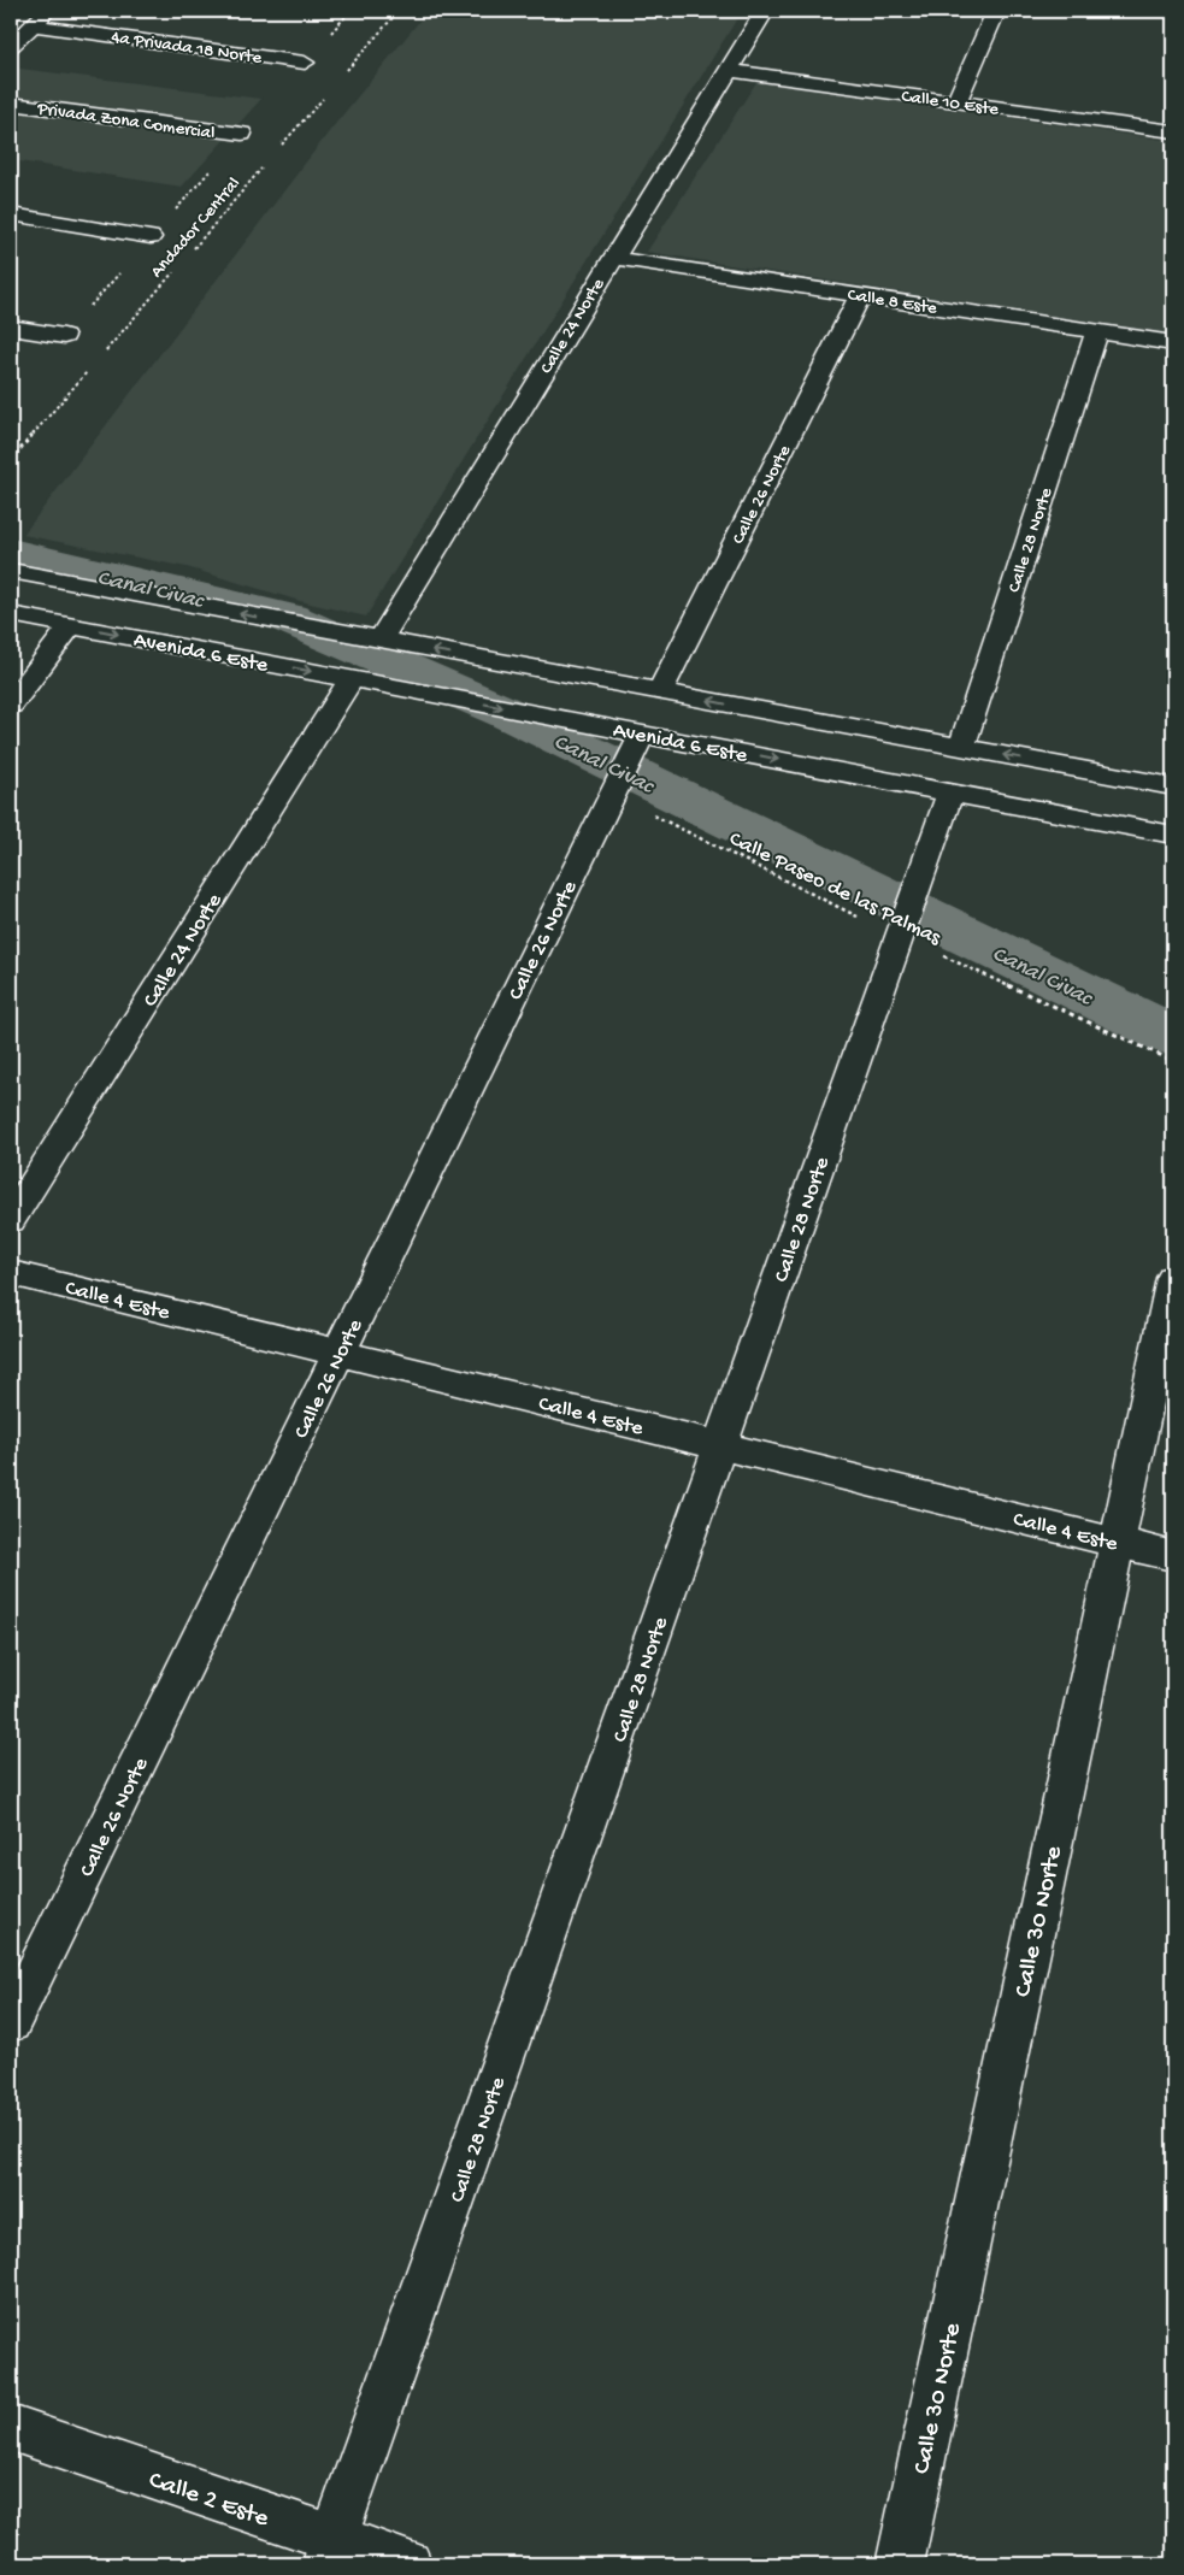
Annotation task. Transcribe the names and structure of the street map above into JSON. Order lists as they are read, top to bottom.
{
  "streets": {
    "street": [
      "4a Privada 18 Norte",
      "Calle 10 Este",
      "Privada Zona Comercial",
      "Calle 8 Este",
      "Calle 24 Norte",
      "Calle 26 Norte",
      "Calle 28 Norte",
      "Avenida 6 Este",
      "Calle 4 Este",
      "Calle 30 Norte",
      "Calle 2 Este"
    ],
    "path": ["Andador Central", "Calle Paseo de las Palmas"]
  },
  "crossings": [
    ["Calle 10 Este", "Calle 24 Norte"],
    ["Privada Zona Comercial", "Andador Central"],
    ["Calle 8 Este", "Calle 24 Norte"],
    ["Calle 8 Este", "Calle 26 Norte"],
    ["Calle 8 Este", "Calle 28 Norte"],
    ["Calle 24 Norte", "Avenida 6 Este"],
    ["Calle 26 Norte", "Avenida 6 Este"],
    ["Calle 26 Norte", "Calle Paseo de las Palmas"],
    ["Calle 26 Norte", "Calle 4 Este"],
    ["Calle 28 Norte", "Avenida 6 Este"],
    ["Calle 28 Norte", "Calle Paseo de las Palmas"],
    ["Calle 28 Norte", "Calle 4 Este"],
    ["Calle 28 Norte", "Calle 2 Este"],
    ["Calle 4 Este", "Calle 30 Norte"]
  ],
  "water": ["Canal Civac"]
}
